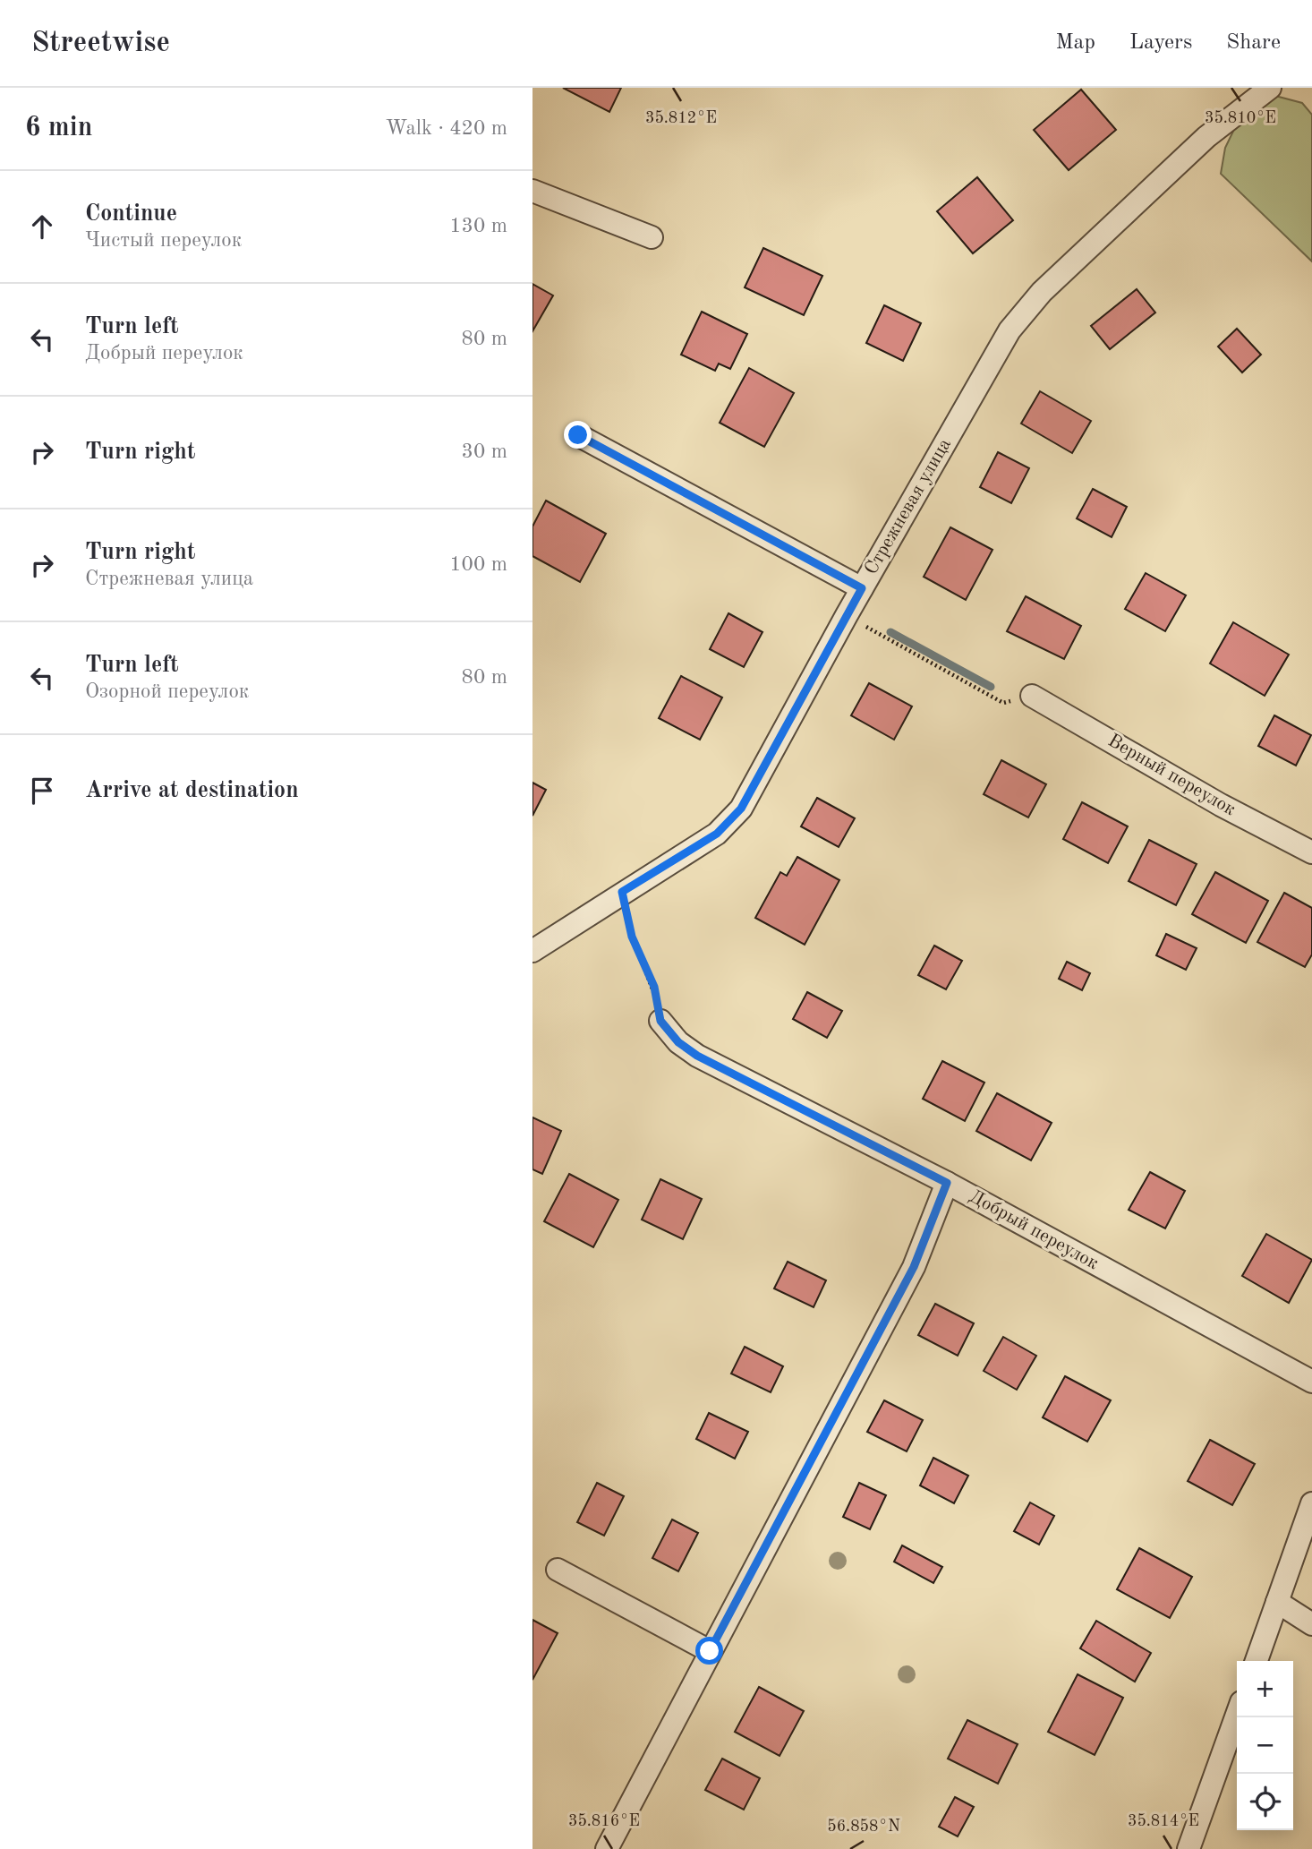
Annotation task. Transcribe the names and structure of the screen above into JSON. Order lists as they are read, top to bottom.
{
  "streets": {
    "street": ["Стрежневая улица", "Верный переулок", "Добрый переулок"]
  },
  "page": {
    "header": "Streetwise",
    "nav": ["Map", "Layers", "Share"],
    "heading": ["6 min", "Walk · 420 m"],
    "list": [
      ["Continue", "Чистый переулок", "130 m"],
      ["Turn left", "Добрый переулок", "80 m"],
      ["Turn right", "30 m"],
      ["Turn right", "Стрежневая улица", "100 m"],
      ["Turn left", "Озорной переулок", "80 m"],
      "Arrive at destination"
    ],
    "map_buttons": ["+", "−"]
  },
  "coordinates": [
    "35.812°E",
    "35.810°E",
    "35.816°E",
    "35.814°E",
    "56.858°N"
  ]
}
